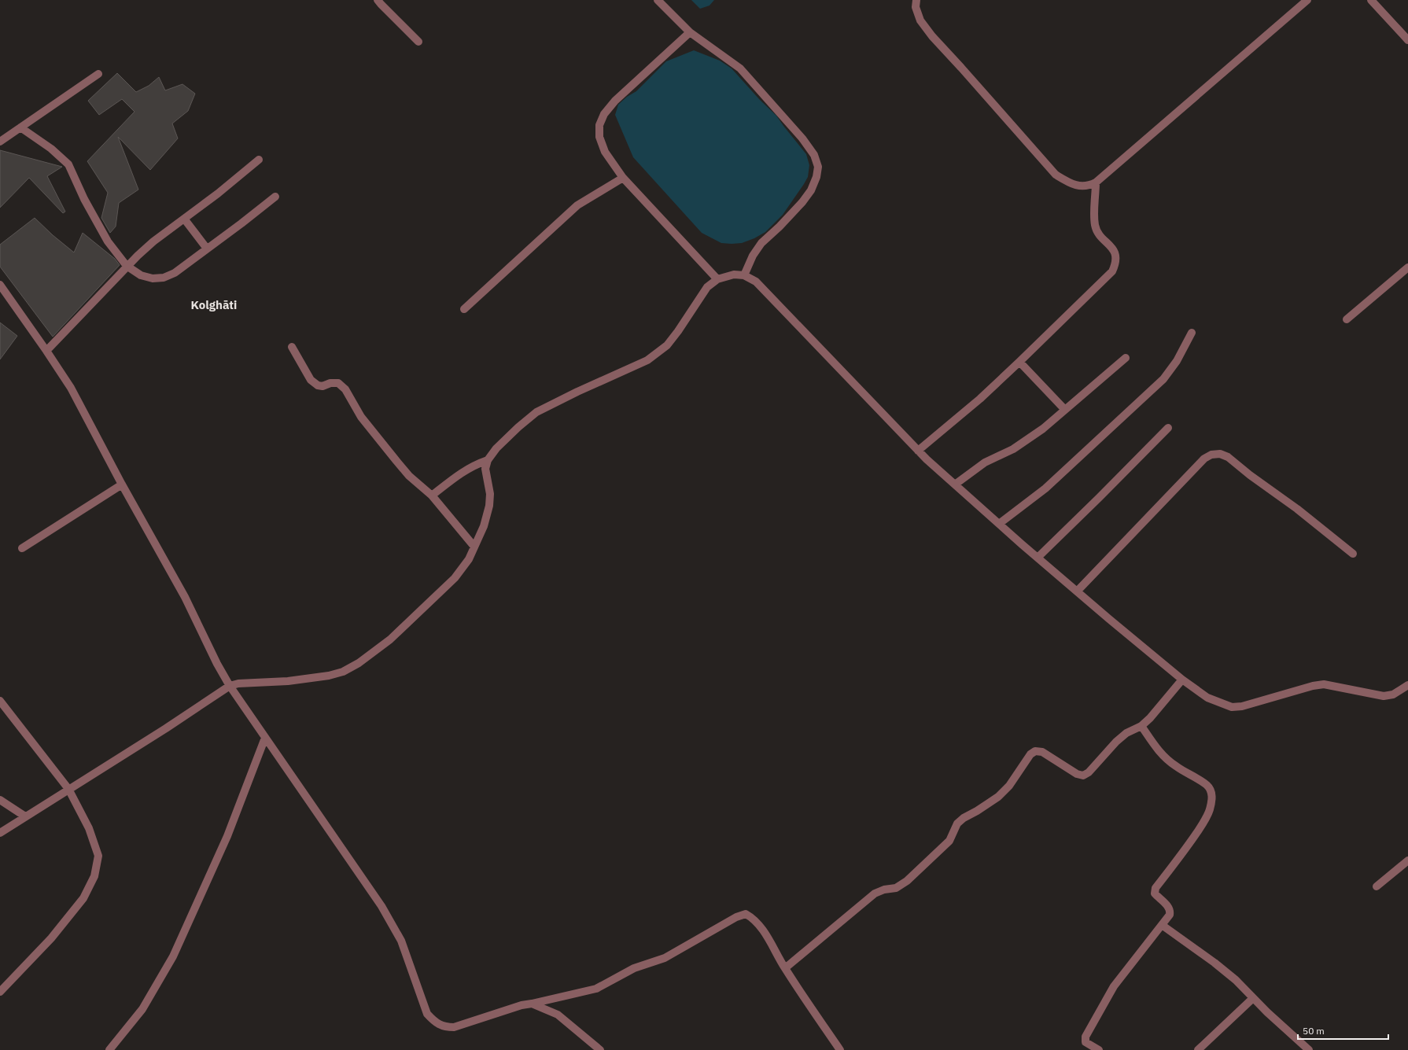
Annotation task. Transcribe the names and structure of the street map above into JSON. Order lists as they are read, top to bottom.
{
  "districts": ["Kolghāti"],
  "scale_bar": "50 m"
}
